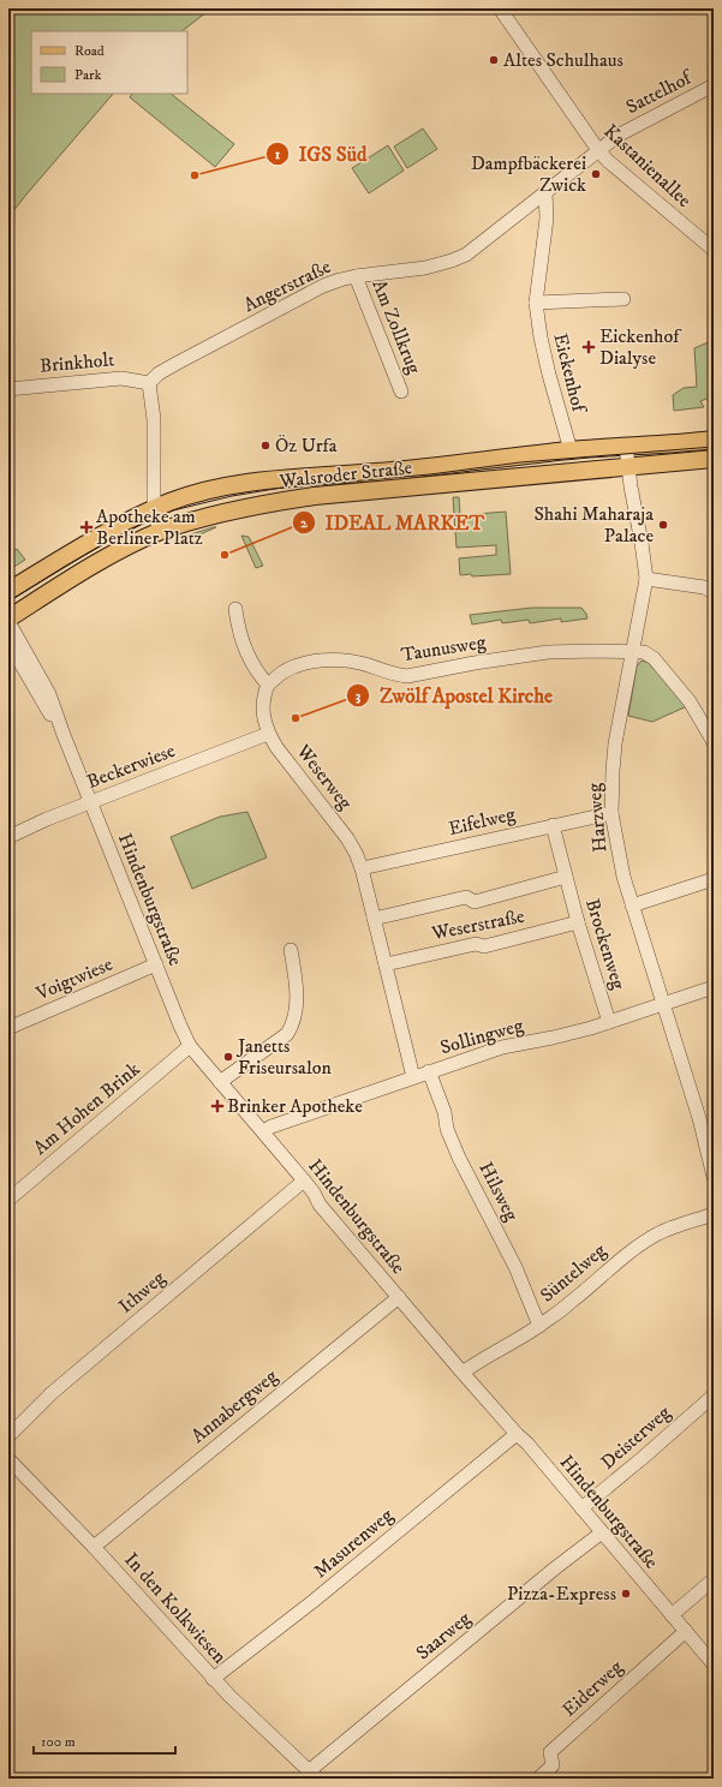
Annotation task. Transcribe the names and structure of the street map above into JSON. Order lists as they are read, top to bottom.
{
  "streets": {
    "main road": ["Walsroder Straße"],
    "street": [
      "Sattelhof",
      "Kastanienallee",
      "Angerstraße",
      "Am Zollkrug",
      "Brinkholt",
      "Eickenhof",
      "Taunusweg",
      "Beckerwiese",
      "Weserweg",
      "Harzweg",
      "Eifelweg",
      "Hindenburgstraße",
      "Weserstraße",
      "Brockenweg",
      "Voigtwiese",
      "Sollingweg",
      "Am Hohen Brink",
      "Hilsweg",
      "Süntelweg",
      "Ithweg",
      "Annabergweg",
      "Deisterweg",
      "Masurenweg",
      "In den Kolkwiesen",
      "Saarweg",
      "Eiderweg"
    ]
  },
  "crossings": [
    ["Sattelhof", "Kastanienallee"],
    ["Sattelhof", "Angerstraße"],
    ["Kastanienallee", "Angerstraße"],
    ["Angerstraße", "Am Zollkrug"],
    ["Angerstraße", "Brinkholt"],
    ["Angerstraße", "Eickenhof"],
    ["Eickenhof", "Walsroder Straße"],
    ["Walsroder Straße", "Harzweg"],
    ["Taunusweg", "Weserweg"],
    ["Taunusweg", "Harzweg"],
    ["Beckerwiese", "Weserweg"],
    ["Beckerwiese", "Hindenburgstraße"],
    ["Weserweg", "Eifelweg"],
    ["Weserweg", "Weserstraße"],
    ["Weserweg", "Sollingweg"],
    ["Harzweg", "Eifelweg"],
    ["Harzweg", "Sollingweg"],
    ["Eifelweg", "Brockenweg"],
    ["Hindenburgstraße", "Voigtwiese"],
    ["Hindenburgstraße", "Sollingweg"],
    ["Hindenburgstraße", "Am Hohen Brink"],
    ["Hindenburgstraße", "Süntelweg"],
    ["Hindenburgstraße", "Ithweg"],
    ["Hindenburgstraße", "Annabergweg"],
    ["Hindenburgstraße", "Deisterweg"],
    ["Hindenburgstraße", "Masurenweg"],
    ["Hindenburgstraße", "Saarweg"],
    ["Hindenburgstraße", "Eiderweg"],
    ["Weserstraße", "Brockenweg"],
    ["Brockenweg", "Sollingweg"],
    ["Sollingweg", "Hilsweg"],
    ["Hilsweg", "Süntelweg"],
    ["Annabergweg", "In den Kolkwiesen"],
    ["Masurenweg", "In den Kolkwiesen"],
    ["In den Kolkwiesen", "Saarweg"]
  ],
  "places": {
    "other": [
      "Altes Schulhaus",
      "Dampfbäckerei Zwick",
      "IGS Süd",
      "Öz Urfa",
      "Shahi Maharaja Palace",
      "IDEAL MARKET",
      "Zwölf Apostel Kirche",
      "Janetts Friseursalon",
      "Pizza-Express"
    ],
    "health": ["Eickenhof Dialyse", "Apotheke am Berliner Platz", "Brinker Apotheke"]
  },
  "legend": ["Road", "Park"],
  "scale_bar": "100 m"
}
